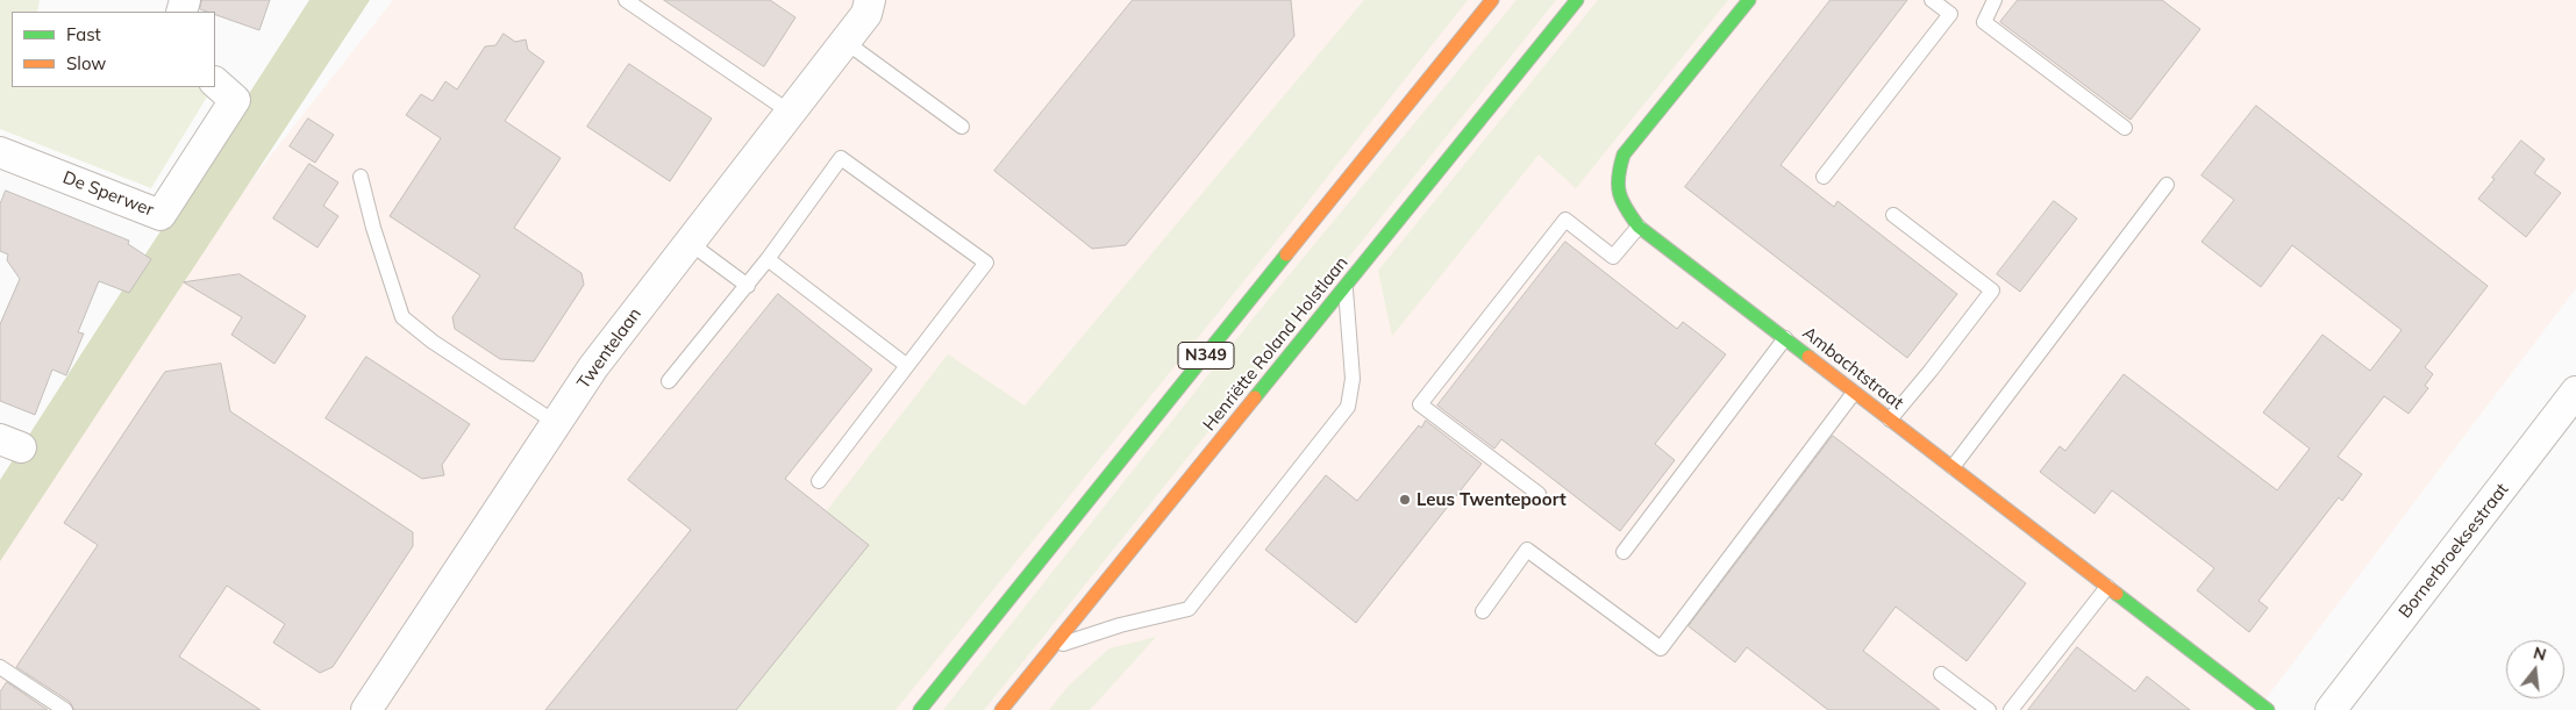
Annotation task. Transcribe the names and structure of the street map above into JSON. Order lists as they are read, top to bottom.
{
  "streets": {
    "main road": ["Henriëtte Roland Holstlaan", "N349", "Ambachtstraat"],
    "street": ["De Sperwer", "Twentelaan", "Bornerbroeksestraat"]
  },
  "places": ["Leus Twentepoort"],
  "legend": ["Fast", "Slow"],
  "north": "top"
}
